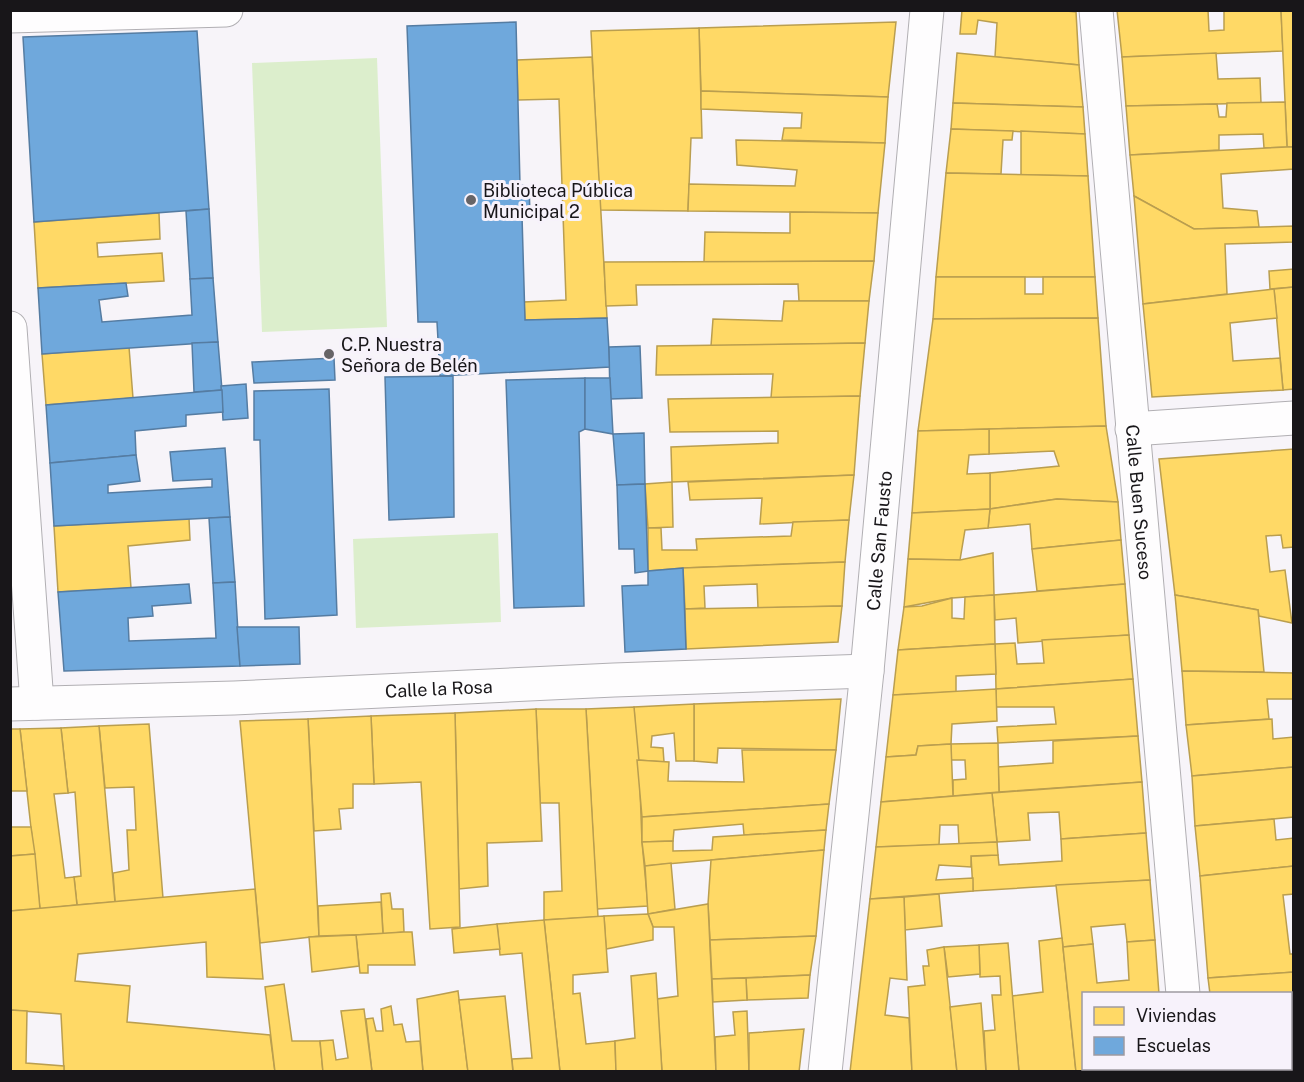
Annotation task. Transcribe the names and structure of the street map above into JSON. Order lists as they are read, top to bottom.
{
  "streets": {
    "street": ["Calle Buen Suceso", "Calle San Fausto", "Calle la Rosa"]
  },
  "crossings": [
    ["Calle San Fausto", "Calle la Rosa"]
  ],
  "places": ["Biblioteca Pública Municipal 2", "C.P. Nuestra Señora de Belén"],
  "legend": ["Viviendas", "Escuelas"]
}
